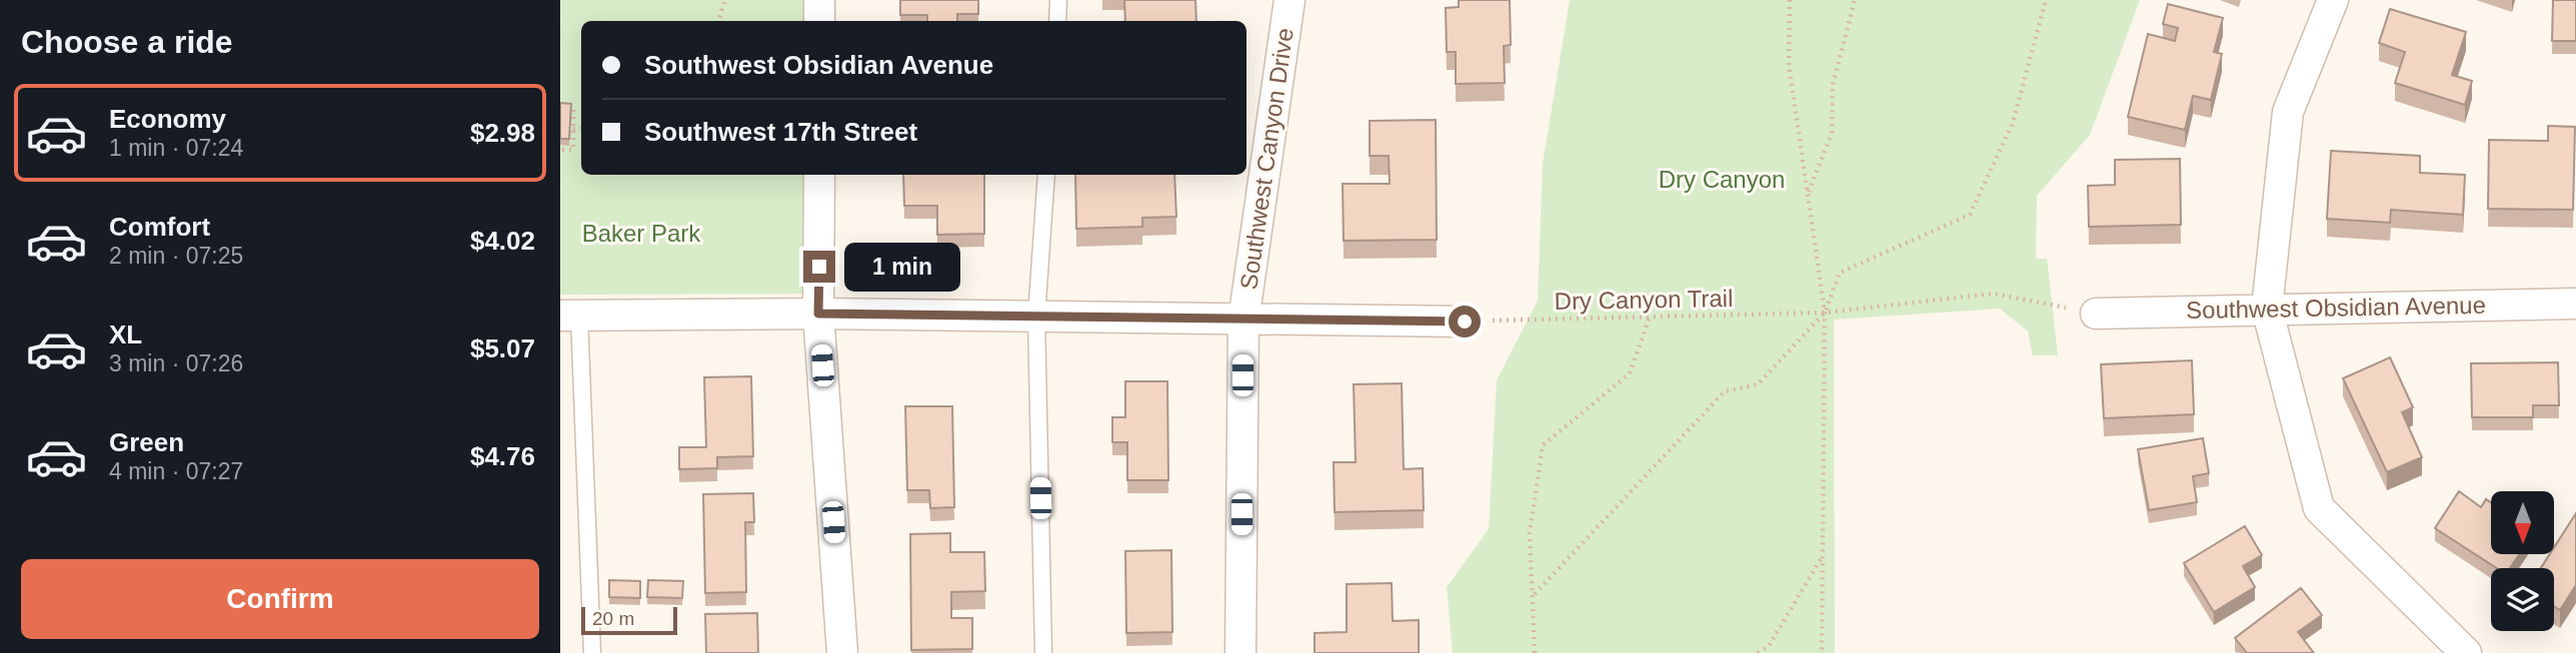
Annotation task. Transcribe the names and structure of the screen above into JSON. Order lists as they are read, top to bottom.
{
  "streets": {
    "street": ["Southwest Canyon Drive", "Southwest Obsidian Avenue"],
    "path": ["Dry Canyon Trail"]
  },
  "crossings": [
    ["Dry Canyon Trail", "Southwest Obsidian Avenue"]
  ],
  "parks": ["Dry Canyon", "Baker Park"],
  "scale_bar": "20 m",
  "north": "bottom",
  "page": {
    "heading": "Choose a ride",
    "banner": ["Southwest Obsidian Avenue", "Southwest 17th Street"],
    "list": [
      {
        "name": "Economy",
        "note": "1 min · 07:24",
        "value": "$2.98"
      },
      {
        "name": "Comfort",
        "note": "2 min · 07:25",
        "value": "$4.02"
      },
      {
        "name": "XL",
        "note": "3 min · 07:26",
        "value": "$5.07"
      },
      {
        "name": "Green",
        "note": "4 min · 07:27",
        "value": "$4.76"
      }
    ],
    "bubble": "1 min",
    "buttons": "Confirm",
    "scale": "20 m"
  }
}
